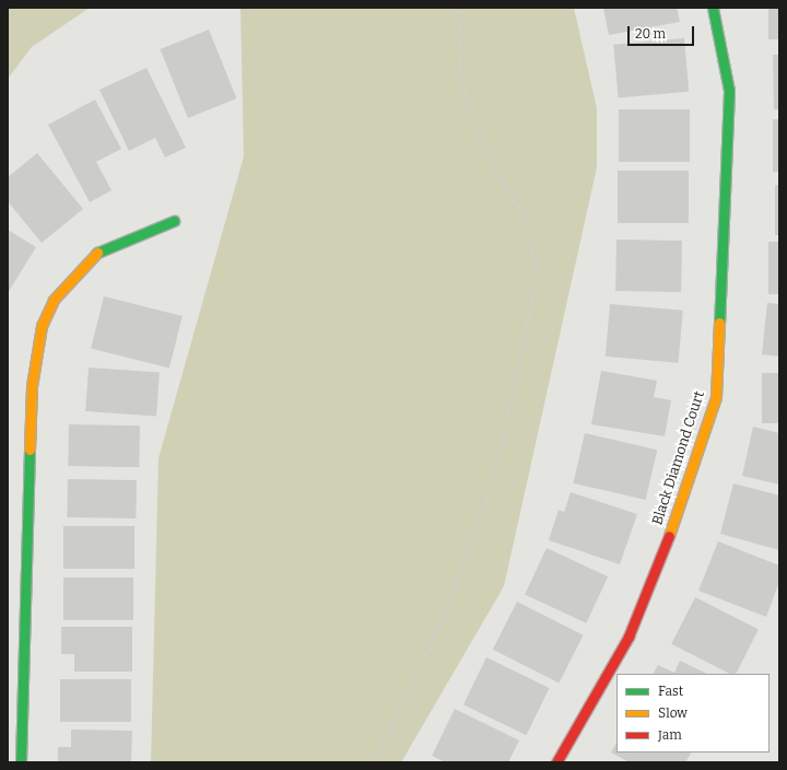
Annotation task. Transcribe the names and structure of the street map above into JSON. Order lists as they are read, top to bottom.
{
  "streets": {
    "street": ["Black Diamond Court"]
  },
  "legend": ["Fast", "Slow", "Jam"],
  "scale_bar": "20 m"
}
